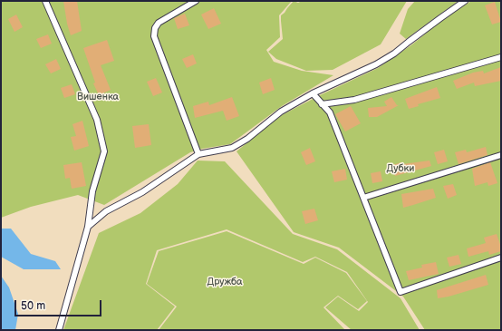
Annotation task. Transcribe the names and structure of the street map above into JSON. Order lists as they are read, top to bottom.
{
  "parks": ["Вишенка", "Дубки", "Дружба"],
  "scale_bar": "50 m"
}
